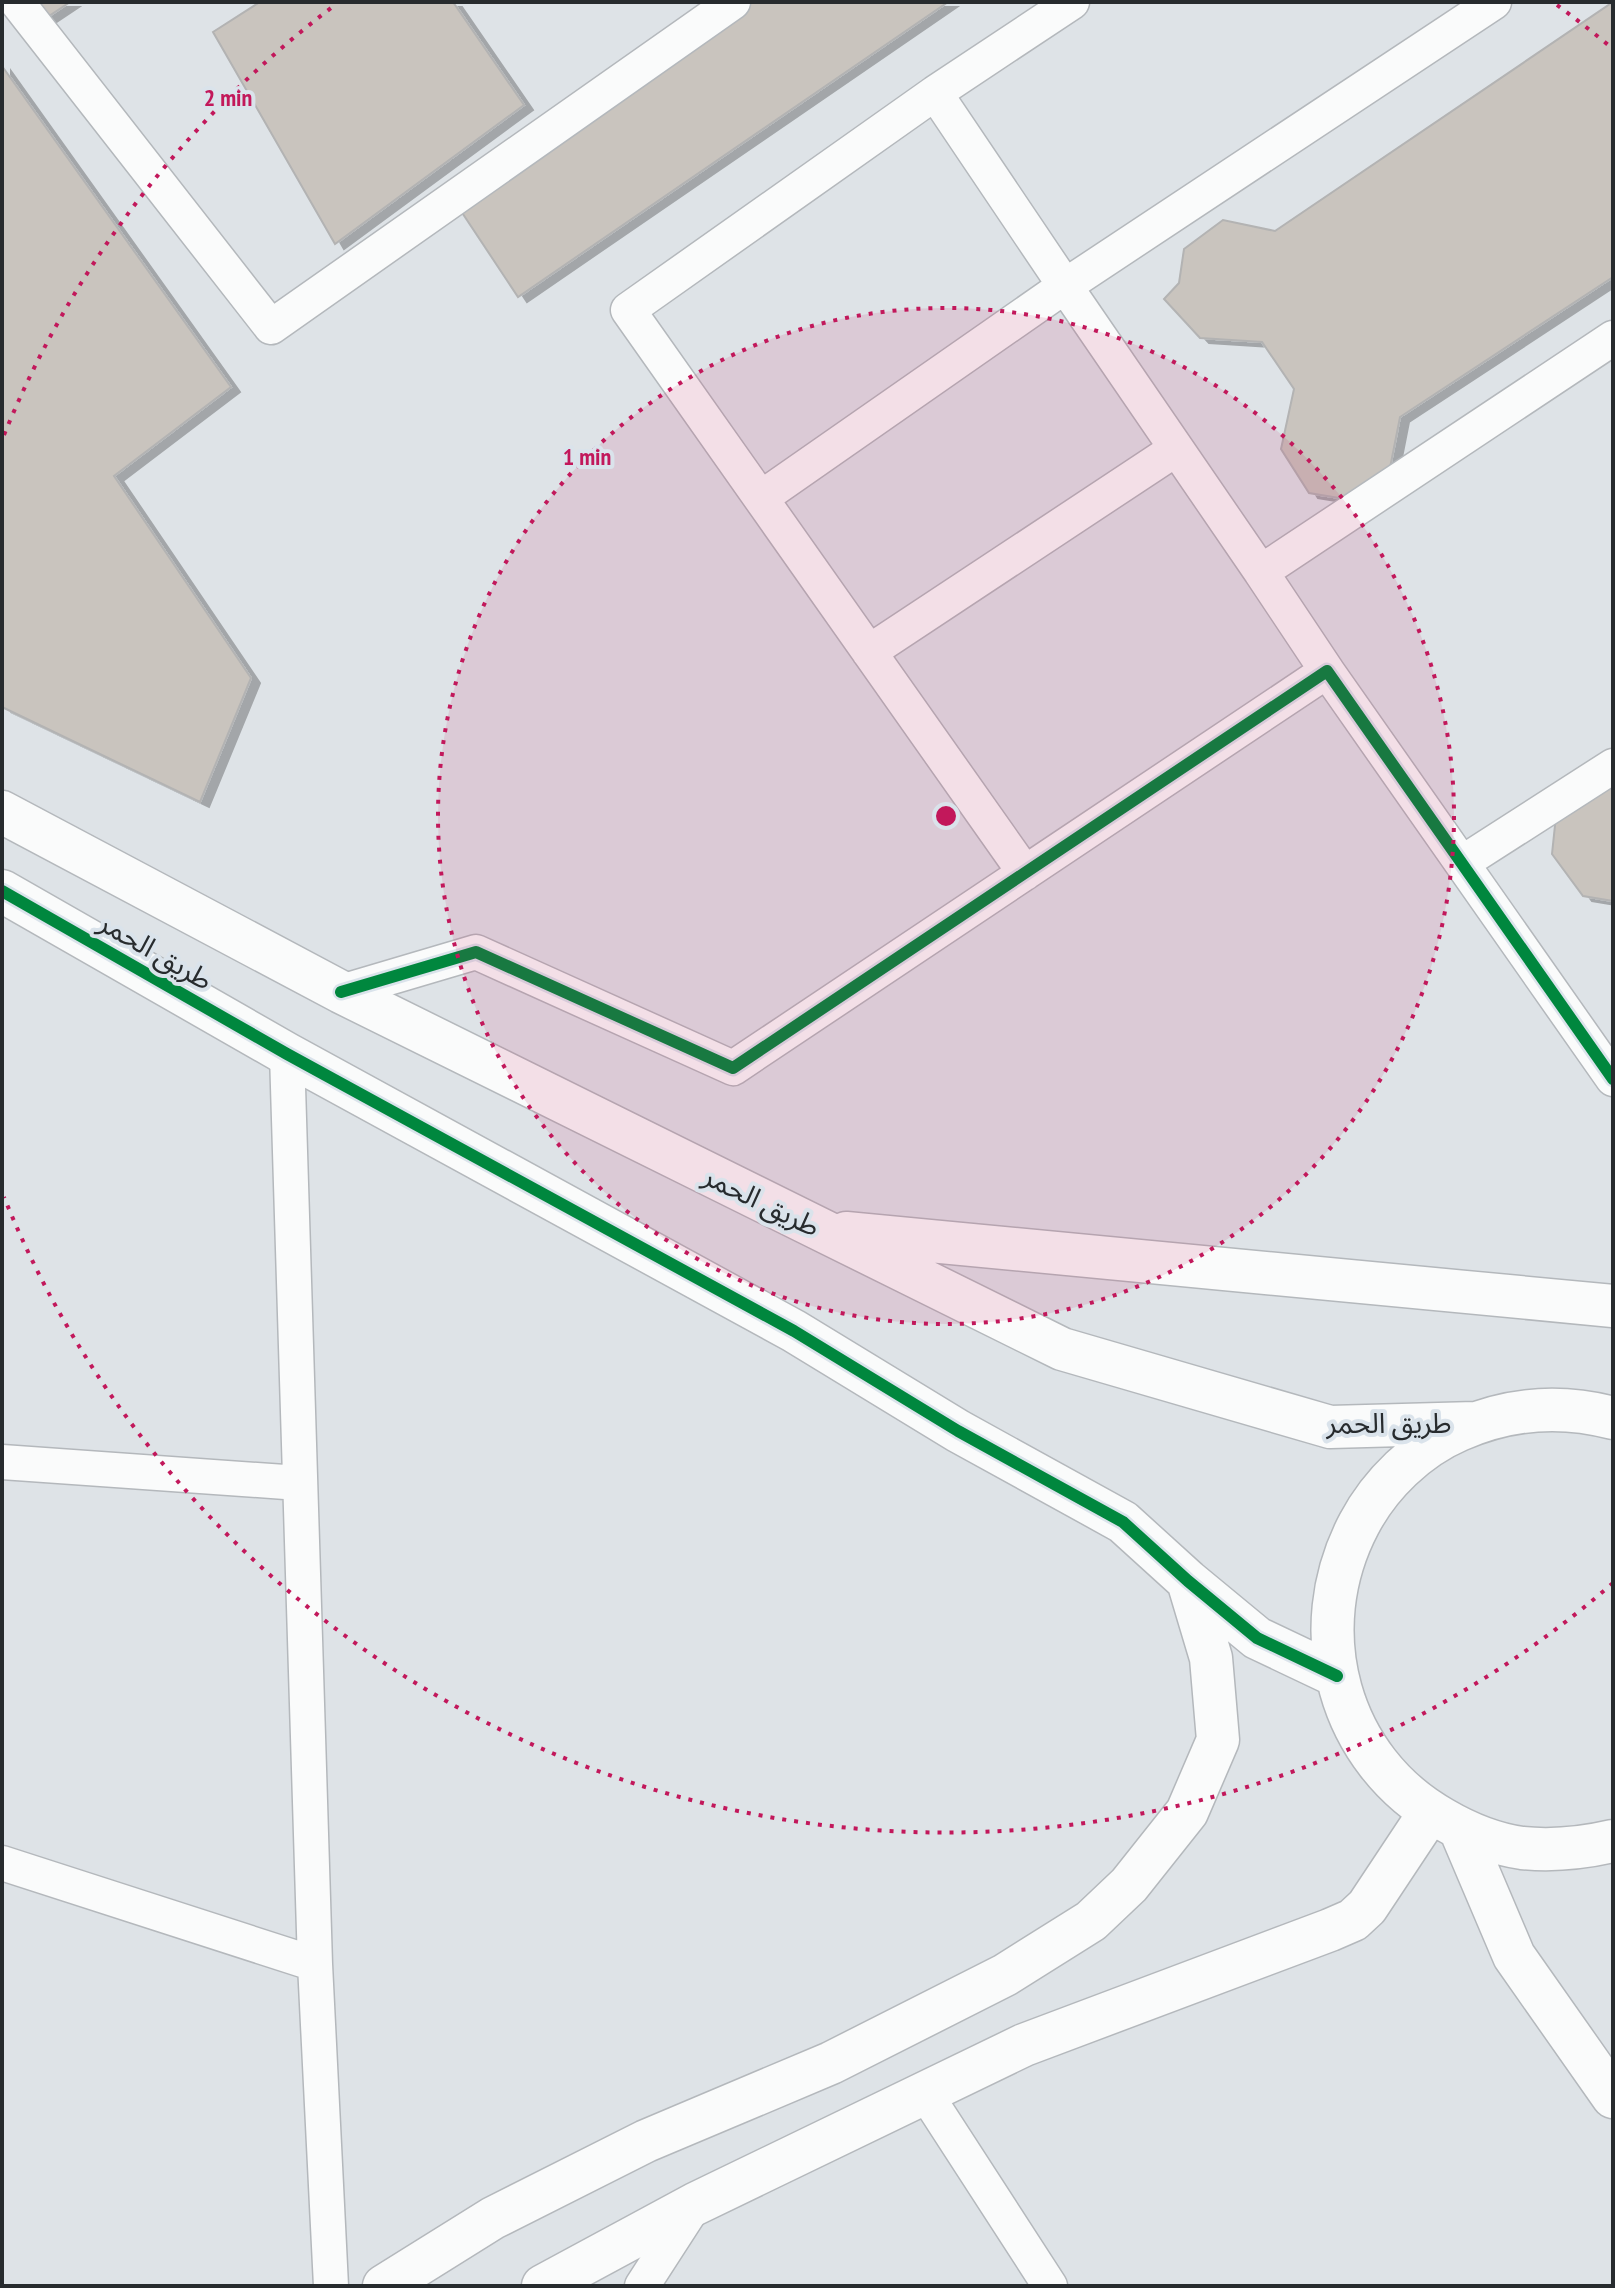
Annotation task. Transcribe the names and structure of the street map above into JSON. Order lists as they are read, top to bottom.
{
  "streets": {
    "street": ["طريق الحمر"]
  },
  "rings": ["2 min", "1 min"]
}
